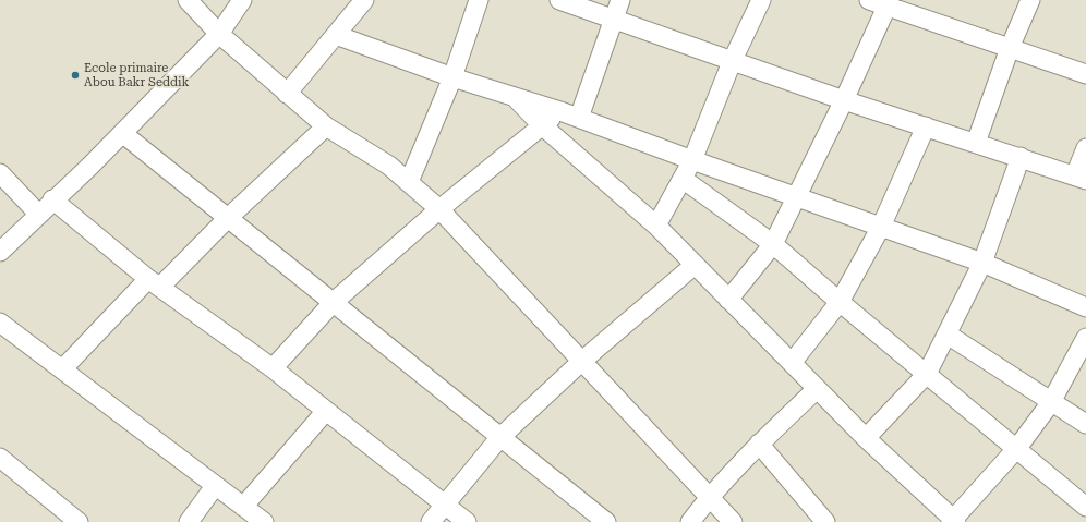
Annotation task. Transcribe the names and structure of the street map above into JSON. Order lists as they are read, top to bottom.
{
  "places": ["Ecole primaire Abou Bakr Seddik"]
}
